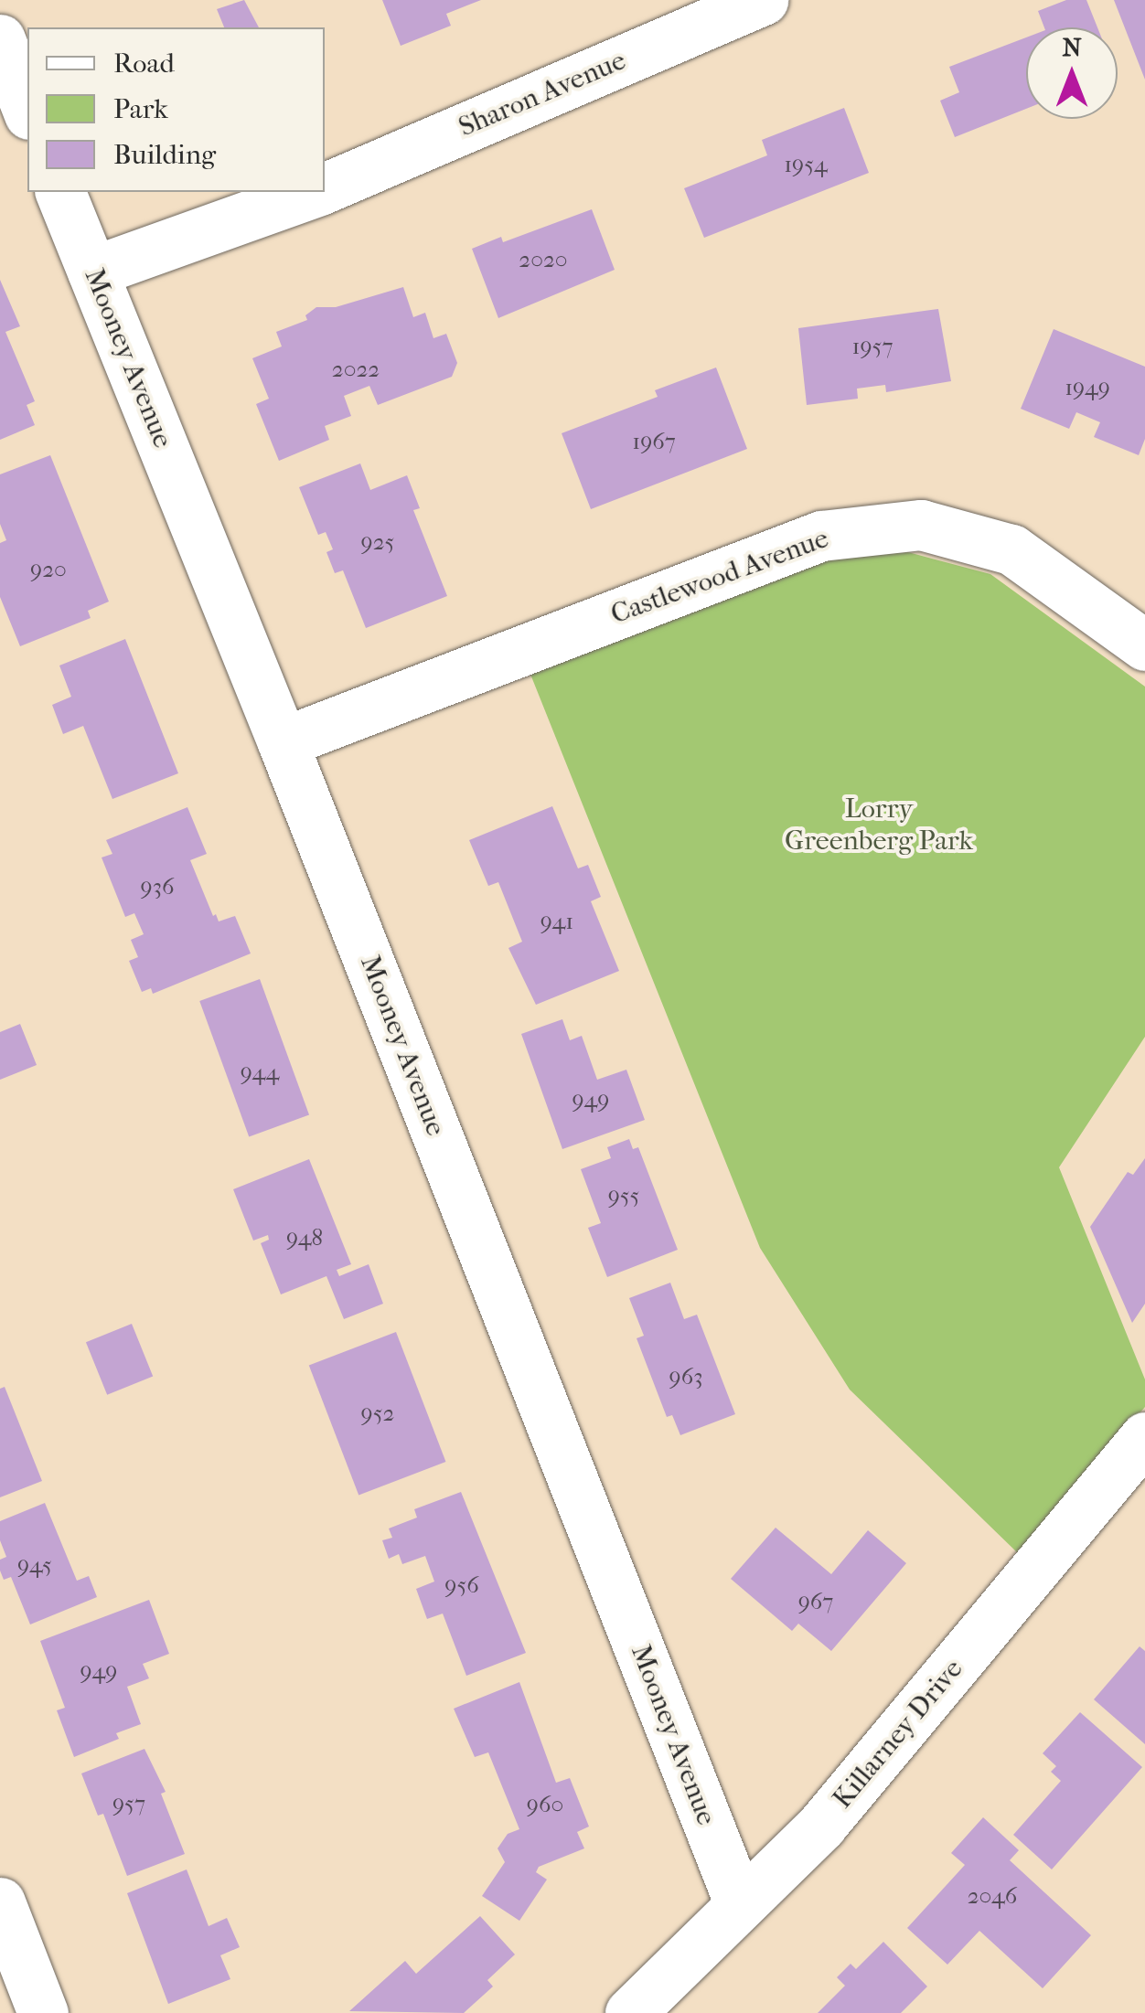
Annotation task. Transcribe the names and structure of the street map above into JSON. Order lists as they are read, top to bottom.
{
  "streets": {
    "street": [
      "Sharon Avenue",
      "Mooney Avenue",
      "Castlewood Avenue",
      "Killarney Drive"
    ]
  },
  "crossings": [
    ["Sharon Avenue", "Mooney Avenue"],
    ["Mooney Avenue", "Castlewood Avenue"],
    ["Mooney Avenue", "Killarney Drive"]
  ],
  "parks": ["Lorry Greenberg Park"],
  "house_numbers": [
    "1954",
    "2020",
    "1957",
    "2022",
    "1949",
    "1967",
    "925",
    "920",
    "936",
    "941",
    "944",
    "949",
    "955",
    "948",
    "963",
    "952",
    "945",
    "956",
    "967",
    "949",
    "957",
    "960",
    "2046"
  ],
  "legend": ["Road", "Park", "Building"],
  "north": "top"
}
